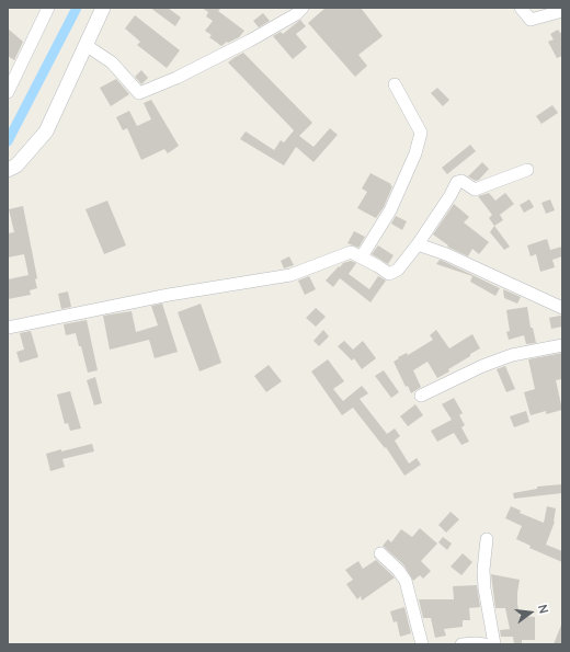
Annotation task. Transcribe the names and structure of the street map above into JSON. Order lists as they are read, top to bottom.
{
  "north": "right"
}
